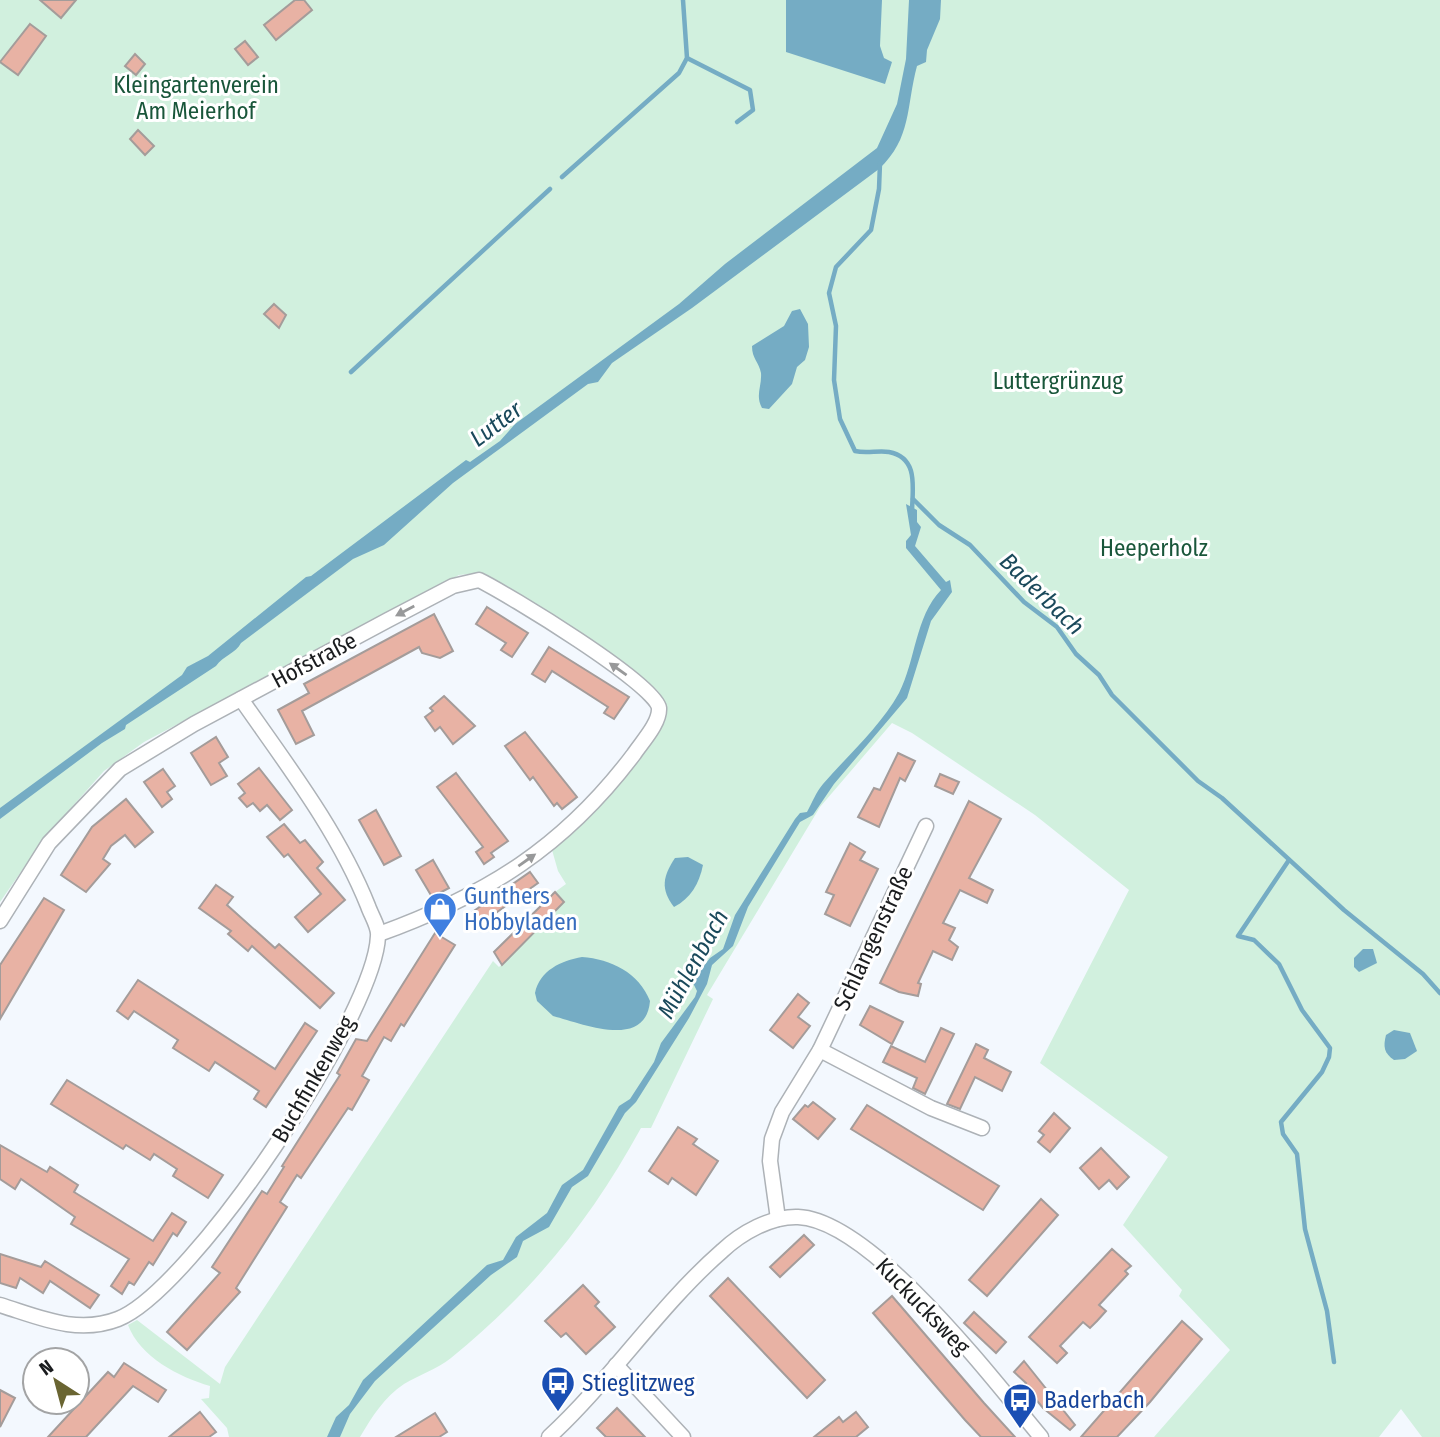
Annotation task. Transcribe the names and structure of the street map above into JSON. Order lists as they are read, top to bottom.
{
  "streets": {
    "street": [
      "Hofstraße",
      "Schlangenstraße",
      "Buchfinkenweg",
      "Kuckucksweg"
    ]
  },
  "crossings": [
    ["Hofstraße", "Buchfinkenweg"],
    ["Schlangenstraße", "Kuckucksweg"]
  ],
  "water": ["Lutter", "Baderbach", "Mühlenbach"],
  "parks": ["Kleingartenverein Am Meierhof", "Luttergrünzug", "Heeperholz"],
  "places": {
    "shop": ["Gunthers Hobbyladen"],
    "bus stop": ["Stieglitzweg", "Baderbach"]
  },
  "north": "top left"
}
